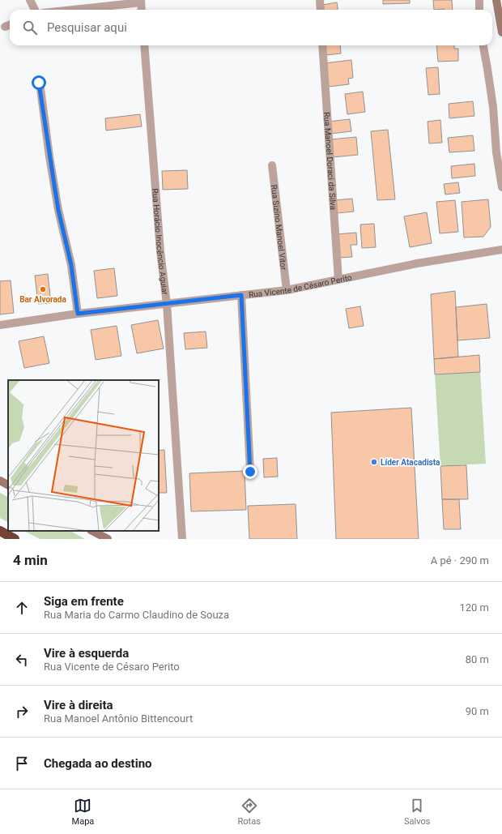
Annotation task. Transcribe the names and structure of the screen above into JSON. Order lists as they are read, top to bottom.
{
  "streets": {
    "street": [
      "Rua Manoel Doraci da Silva",
      "Rua Sizino Manoel Vítor",
      "Rua Horácio Inocêncio Aguiar",
      "Rua Vicente de Césaro Perito"
    ]
  },
  "crossings": [
    ["Rua Manoel Doraci da Silva", "Rua Vicente de Césaro Perito"],
    ["Rua Sizino Manoel Vítor", "Rua Vicente de Césaro Perito"],
    ["Rua Horácio Inocêncio Aguiar", "Rua Vicente de Césaro Perito"]
  ],
  "places": ["Bar Alvorada", "Líder Atacadista"],
  "page": {
    "search": "Pesquisar aqui",
    "heading": ["4 min", "A pé · 290 m"],
    "list": [
      ["Siga em frente", "Rua Maria do Carmo Claudino de Souza", "120 m"],
      ["Vire à esquerda", "Rua Vicente de Césaro Perito", "80 m"],
      ["Vire à direita", "Rua Manoel Antônio Bittencourt", "90 m"],
      "Chegada ao destino"
    ],
    "nav": ["Mapa", "Rotas", "Salvos"]
  }
}
